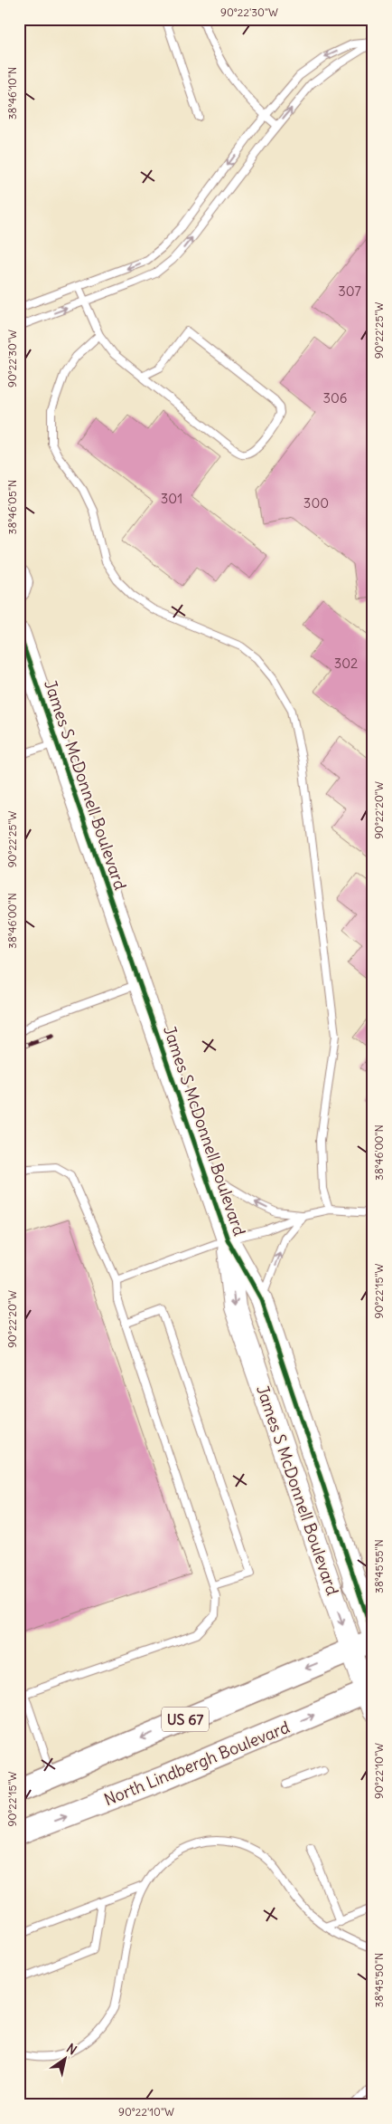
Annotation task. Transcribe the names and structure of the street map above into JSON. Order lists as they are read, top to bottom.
{
  "streets": {
    "highway": ["US 67", "North Lindbergh Boulevard"],
    "main road": ["James S McDonnell Boulevard"]
  },
  "crossings": [
    ["James S McDonnell Boulevard", "US 67"],
    ["James S McDonnell Boulevard", "North Lindbergh Boulevard"]
  ],
  "house_numbers": [
    "307",
    "306",
    "301",
    "300",
    "302"
  ],
  "north": "top right",
  "coordinates": [
    "90°22'30\"W",
    "38°46'10\"N",
    "90°22'25\"W",
    "38°46'05\"N",
    "90°22'20\"W",
    "38°46'00\"N",
    "90°22'15\"W",
    "38°45'55\"N",
    "90°22'10\"W",
    "38°45'50\"N"
  ]
}
